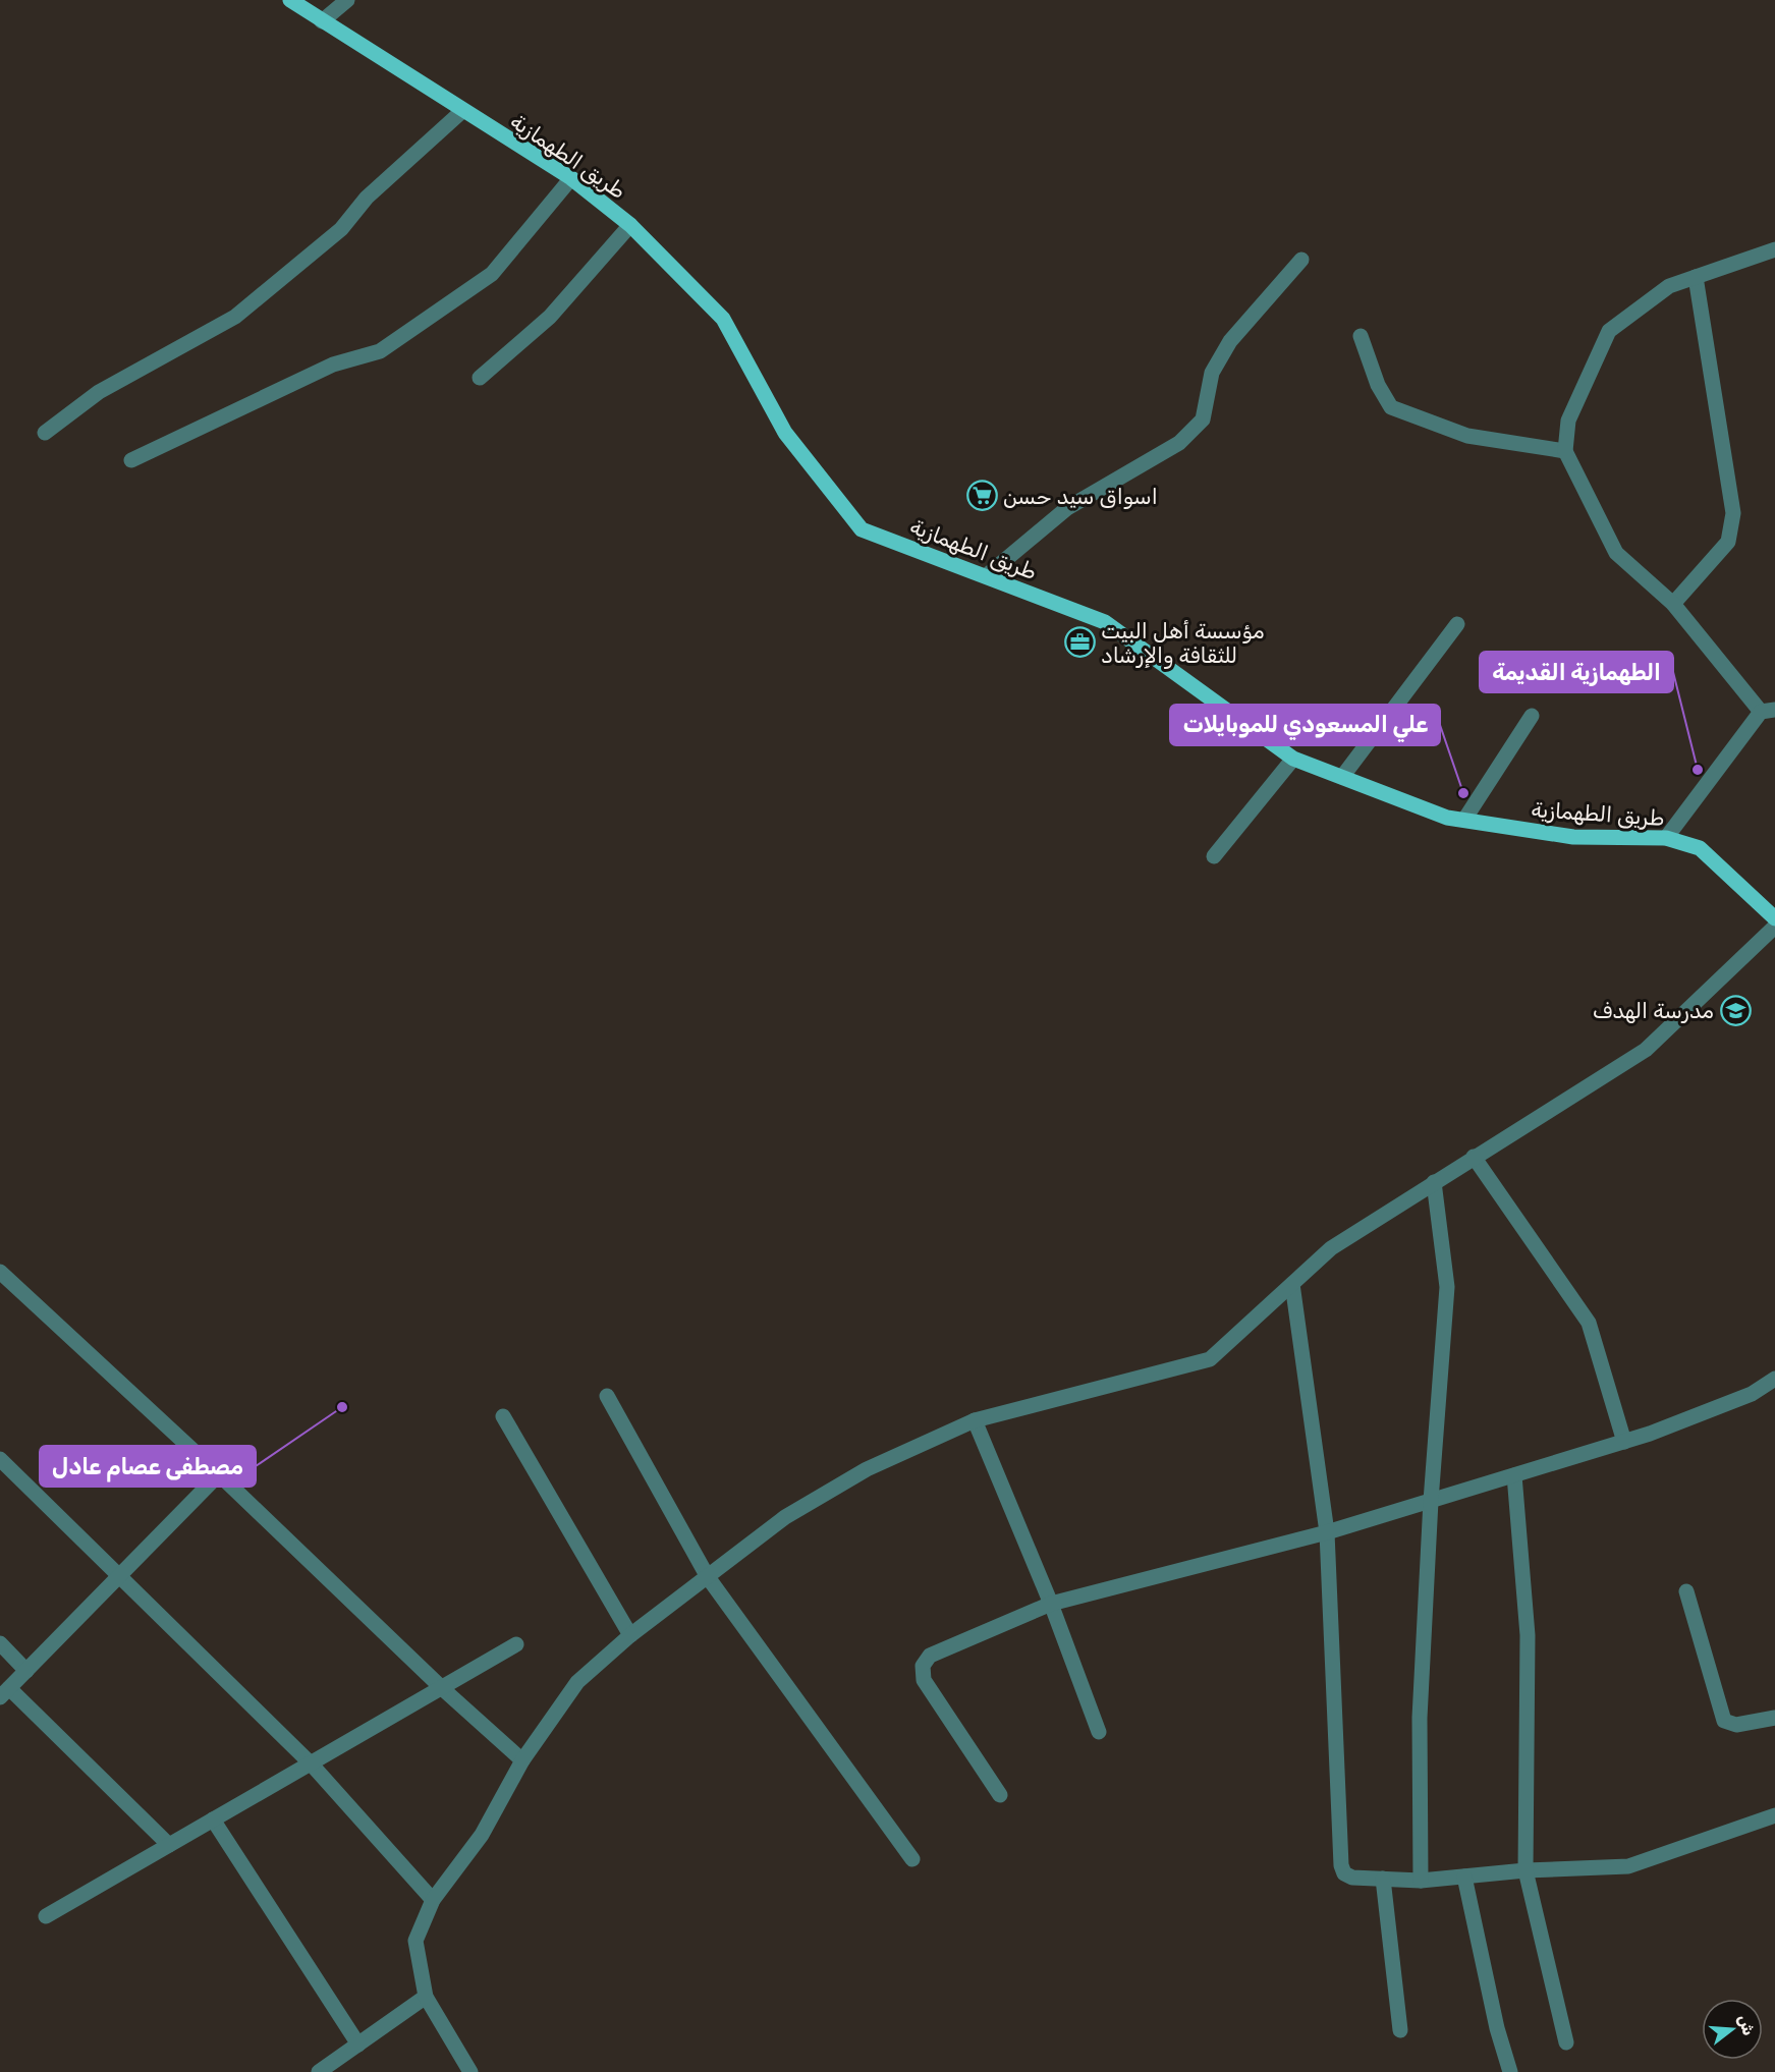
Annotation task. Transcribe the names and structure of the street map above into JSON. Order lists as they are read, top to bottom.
{
  "streets": {
    "main road": ["طريق الطهمازية"]
  },
  "places": {
    "supermarket": ["اسواق سيد حسن"],
    "office": ["مؤسسة أهل البيت للثقافة والإرشاد"],
    "other": ["الطهمازية القديمة", "علي المسعودي للموبايلات", "مصطفى عصام عادل"],
    "school or university": ["مدرسة الهدف"]
  },
  "north": "right"
}
